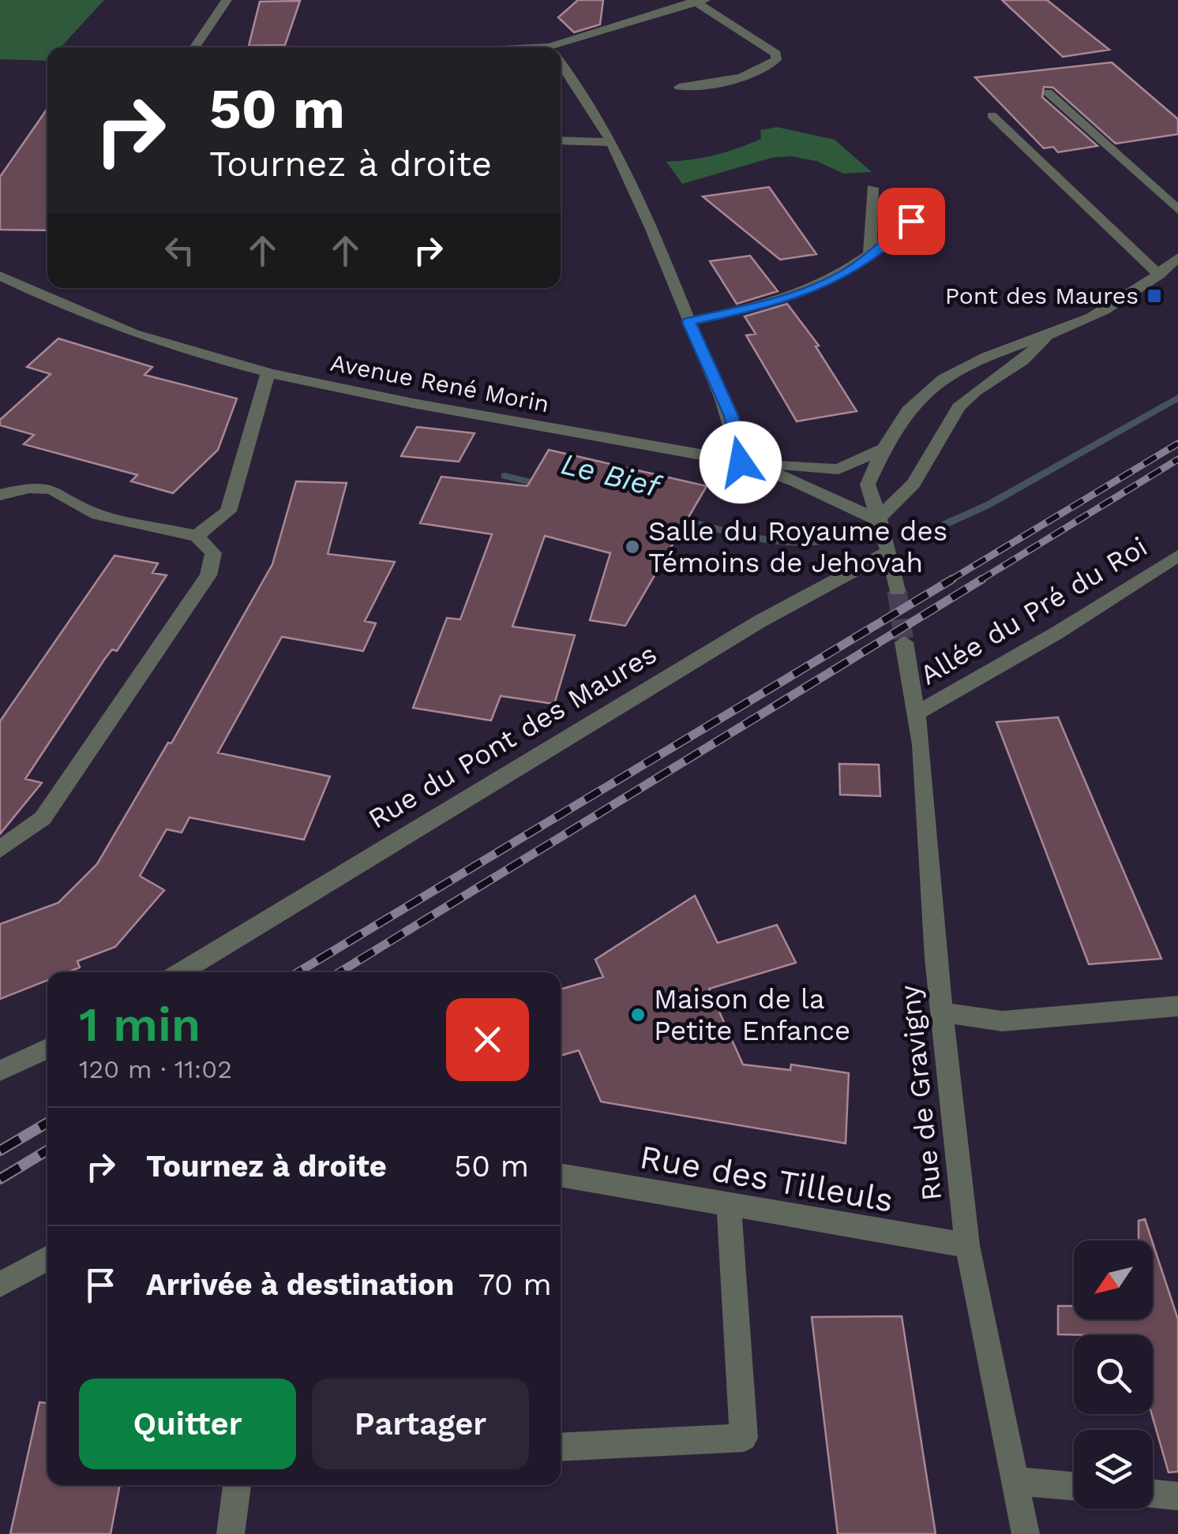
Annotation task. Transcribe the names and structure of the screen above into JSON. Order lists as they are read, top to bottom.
{
  "streets": {
    "street": [
      "Avenue René Morin",
      "Allée du Pré du Roi",
      "Rue du Pont des Maures",
      "Rue de Gravigny",
      "Rue des Tilleuls"
    ]
  },
  "crossings": [
    ["Allée du Pré du Roi", "Rue de Gravigny"],
    ["Rue de Gravigny", "Rue des Tilleuls"]
  ],
  "water": ["Le Bief"],
  "places": {
    "transit": ["Pont des Maures"],
    "other": ["Salle du Royaume des Témoins de Jehovah", "Maison de la Petite Enfance"]
  },
  "north": "bottom left",
  "page": {
    "turn": ["50 m", "Tournez à droite"],
    "heading": ["1 min", "120 m · 11:02"],
    "list": [
      {
        "name": "Tournez à droite",
        "value": "50 m"
      },
      {
        "name": "Arrivée à destination",
        "value": "70 m"
      }
    ],
    "buttons": ["Quitter", "Partager"]
  }
}
